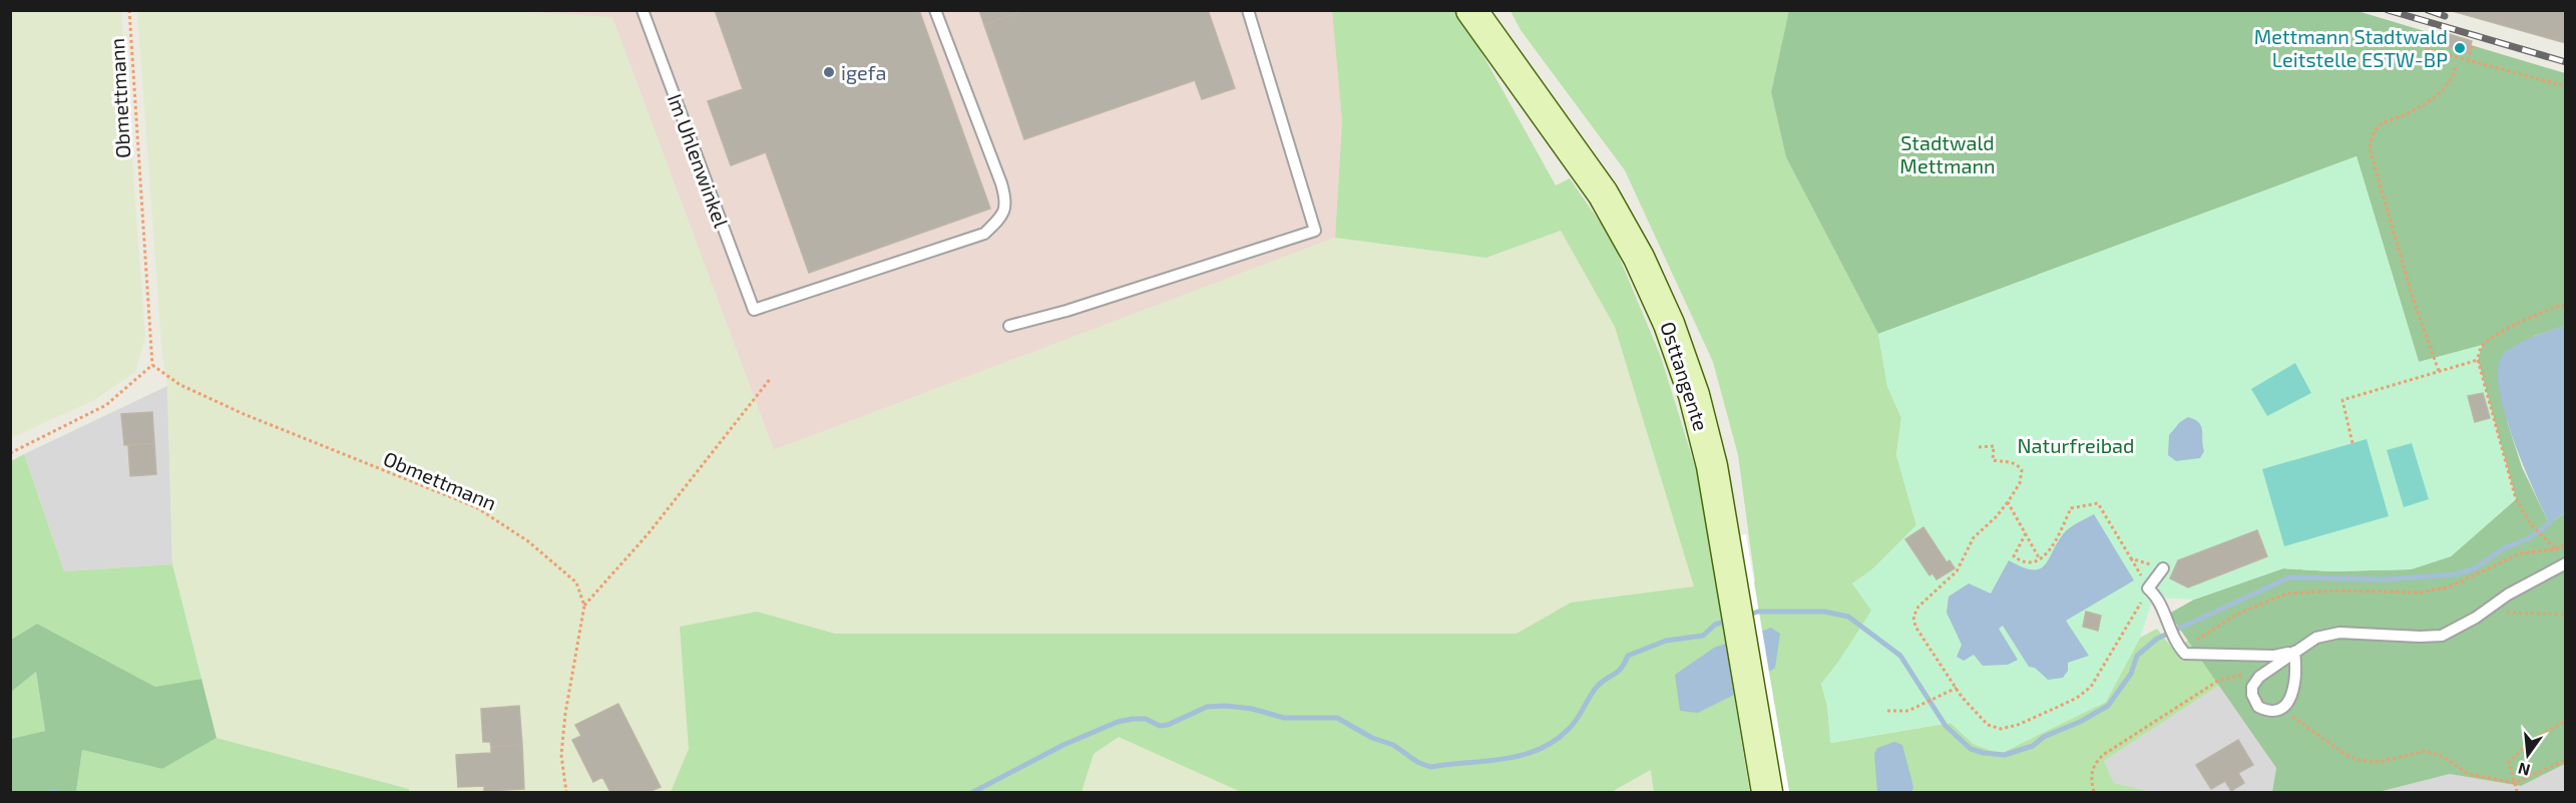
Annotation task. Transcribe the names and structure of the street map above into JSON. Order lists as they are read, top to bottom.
{
  "streets": {
    "main road": ["Osttangente"],
    "lane": ["Im Uhlenwinkel"],
    "path": ["Obmettmann"]
  },
  "parks": ["Stadtwald Mettmann", "Naturfreibad"],
  "places": ["Mettmann Stadtwald Leitstelle ESTW-BP", "igefa"],
  "north": "bottom"
}
